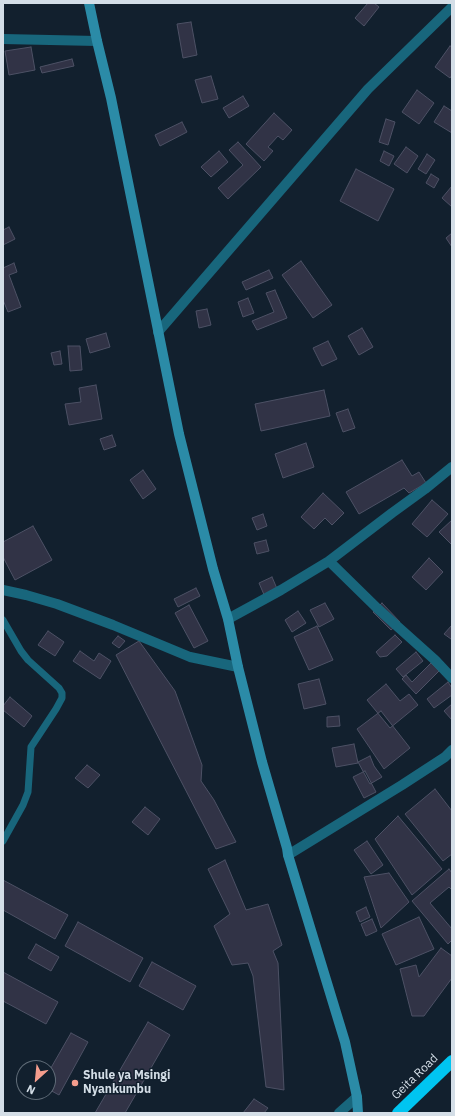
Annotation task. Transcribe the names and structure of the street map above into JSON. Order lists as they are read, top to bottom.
{
  "streets": {
    "highway": ["Geita Road"]
  },
  "places": ["Shule ya Msingi Nyankumbu"],
  "north": "bottom left"
}
